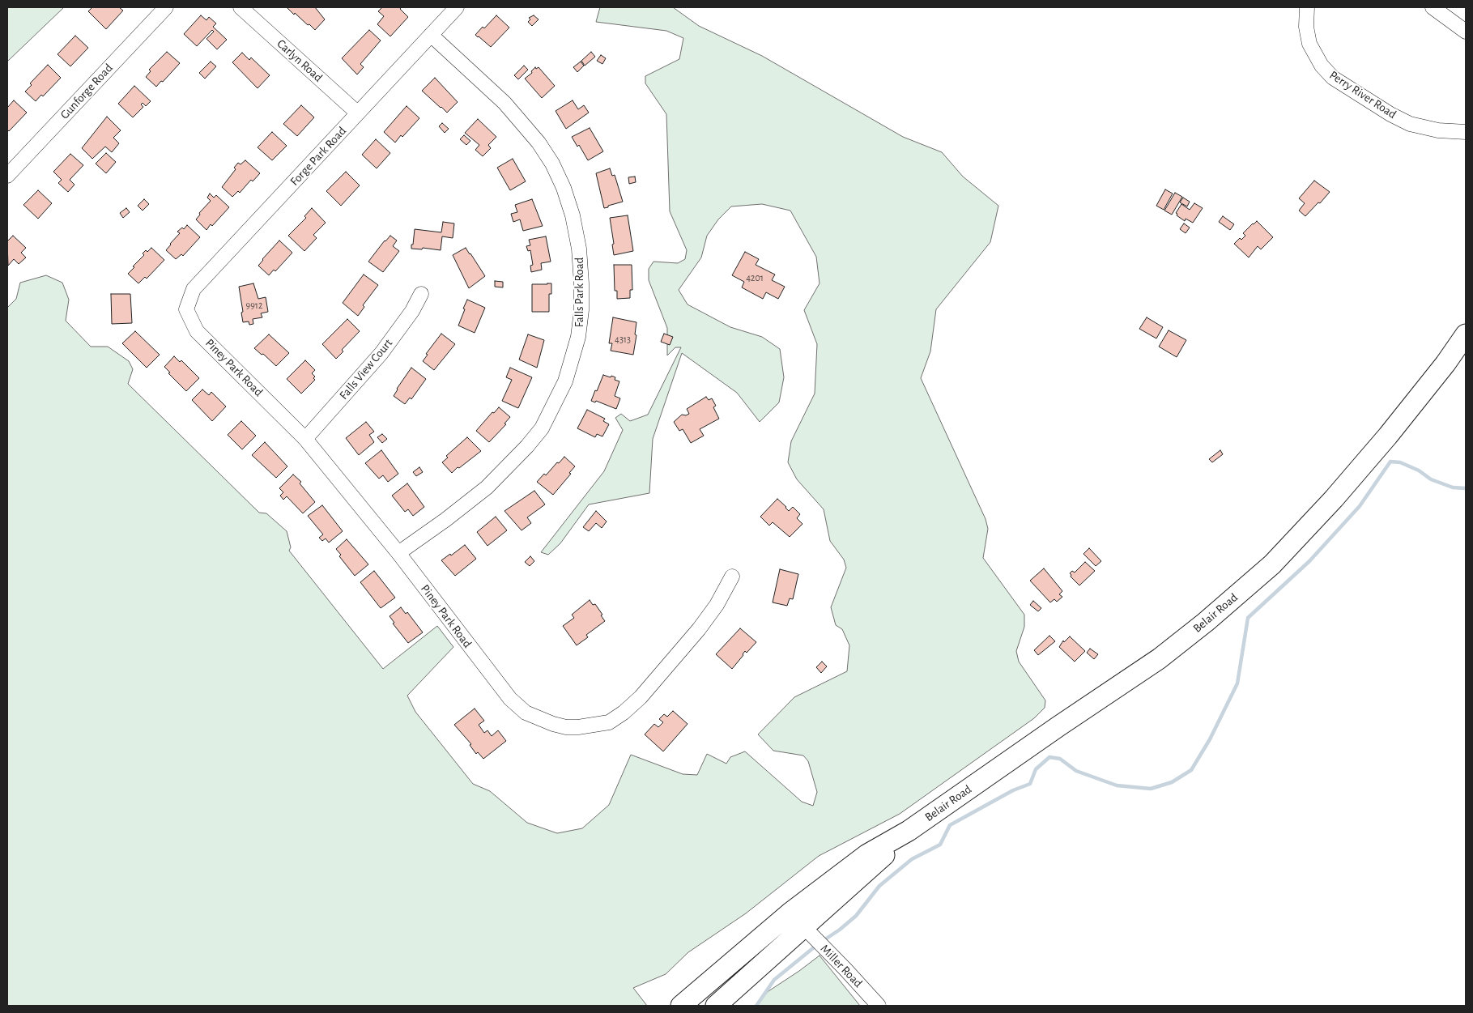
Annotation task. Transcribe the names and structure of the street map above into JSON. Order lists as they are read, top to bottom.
{
  "streets": {
    "highway": ["Belair Road"],
    "street": [
      "Carlyn Road",
      "Gunforge Road",
      "Perry River Road",
      "Forge Park Road",
      "Falls Park Road",
      "Piney Park Road",
      "Falls View Court",
      "Miller Road"
    ]
  },
  "crossings": [
    ["Carlyn Road", "Forge Park Road"],
    ["Forge Park Road", "Falls Park Road"],
    ["Forge Park Road", "Piney Park Road"],
    ["Falls Park Road", "Piney Park Road"],
    ["Piney Park Road", "Falls View Court"],
    ["Belair Road", "Miller Road"]
  ],
  "house_numbers": ["4201", "9912", "4313"]
}
